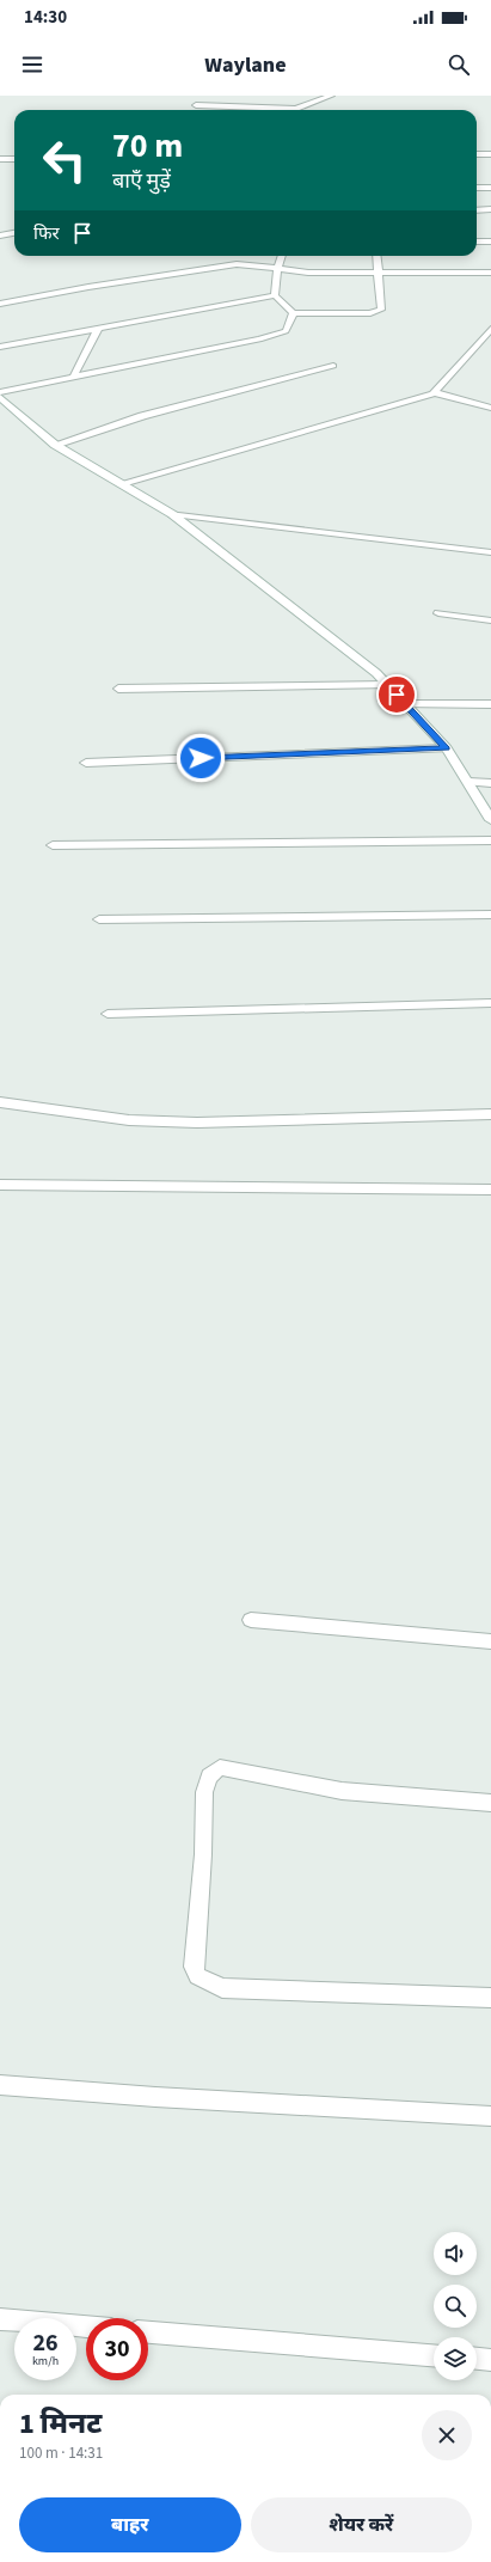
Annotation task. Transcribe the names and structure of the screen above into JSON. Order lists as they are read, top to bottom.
{
  "page": {
    "status": "14:30",
    "header": "Waylane",
    "turn": ["70 m", "बाएँ मुड़ें"],
    "then": "फिर",
    "speed": "26 km/h",
    "limit": "30",
    "heading": ["1 मिनट", "100 m · 14:31"],
    "buttons": ["बाहर", "शेयर करें"]
  }
}
